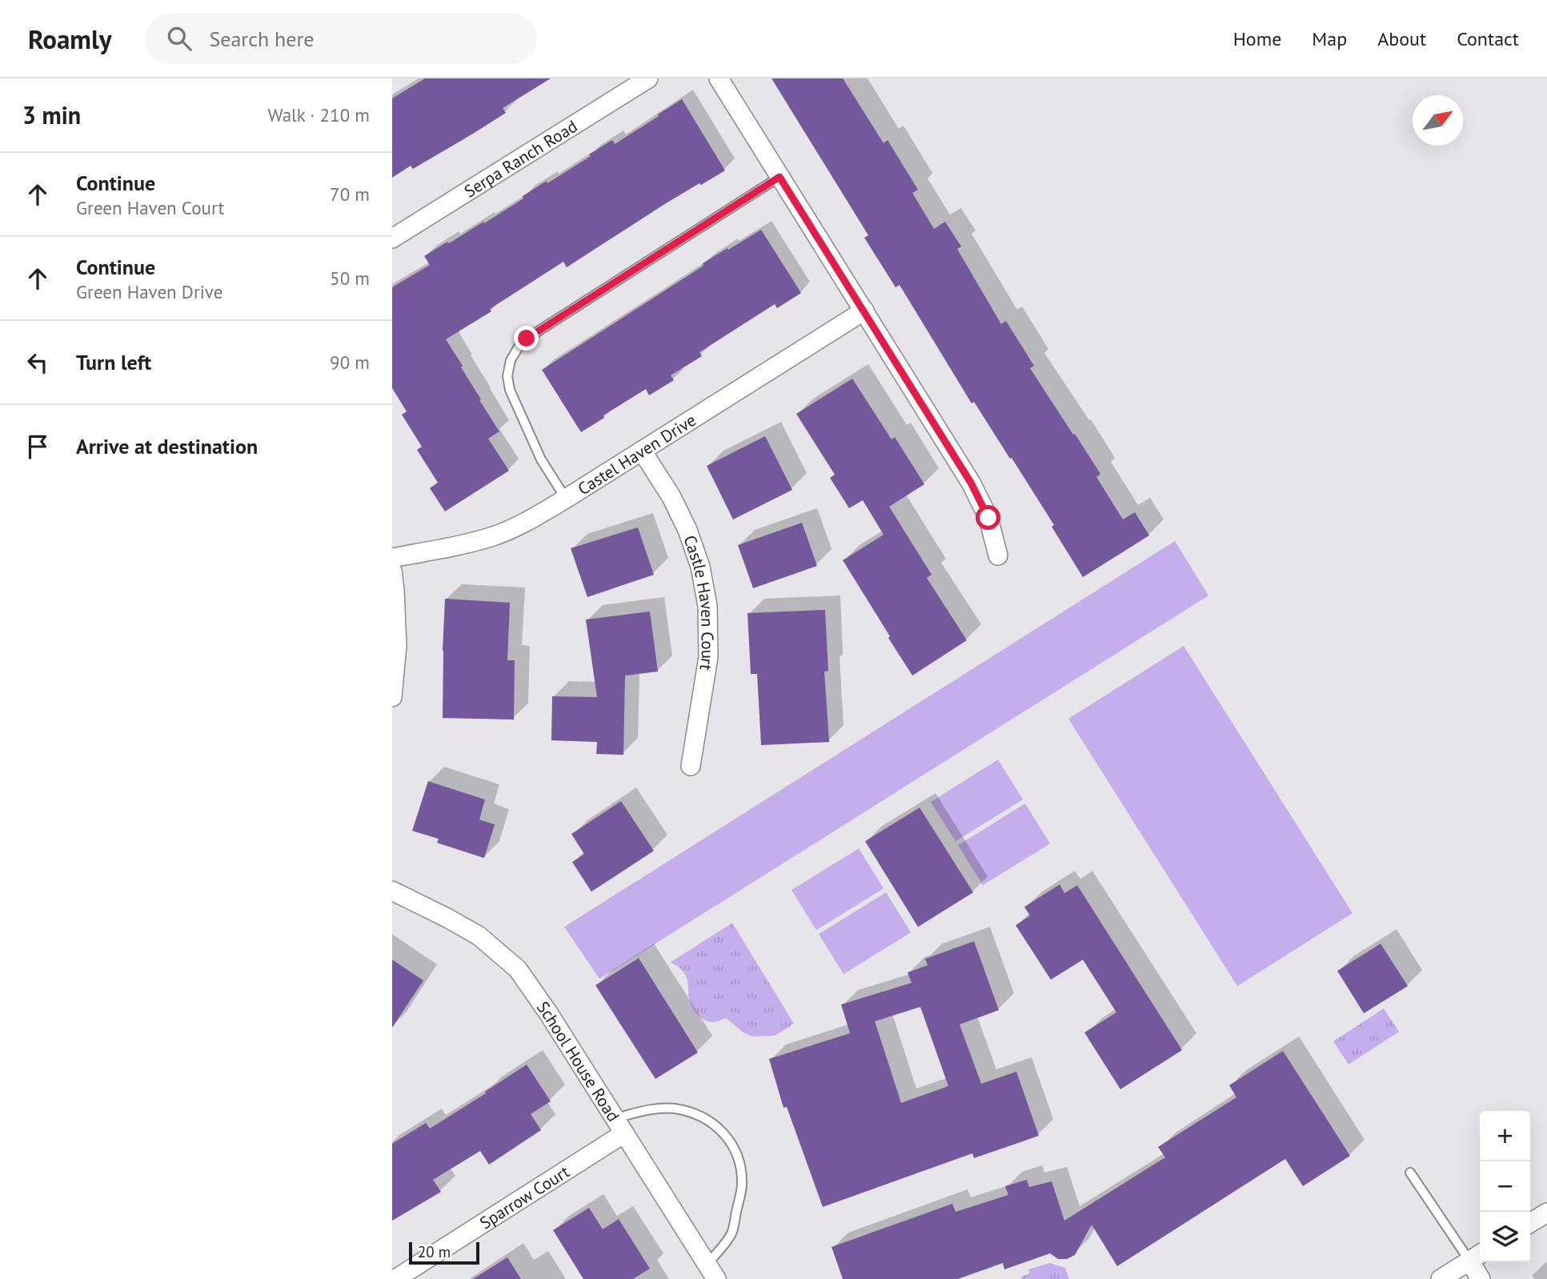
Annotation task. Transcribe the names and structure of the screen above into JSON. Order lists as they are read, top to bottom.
{
  "streets": {
    "street": [
      "Serpa Ranch Road",
      "Castel Haven Drive",
      "Castle Haven Court",
      "School House Road",
      "Sparrow Court"
    ]
  },
  "crossings": [
    ["Castel Haven Drive", "Castle Haven Court"],
    ["School House Road", "Sparrow Court"]
  ],
  "scale_bar": "20 m",
  "north": "top right",
  "page": {
    "header": "Roamly",
    "search": "Search here",
    "nav": [
      "Home",
      "Map",
      "About",
      "Contact"
    ],
    "heading": ["3 min", "Walk · 210 m"],
    "list": [
      ["Continue", "Green Haven Court", "70 m"],
      ["Continue", "Green Haven Drive", "50 m"],
      ["Turn left", "90 m"],
      "Arrive at destination"
    ],
    "map_buttons": ["+", "−"],
    "scale": "20 m"
  }
}
